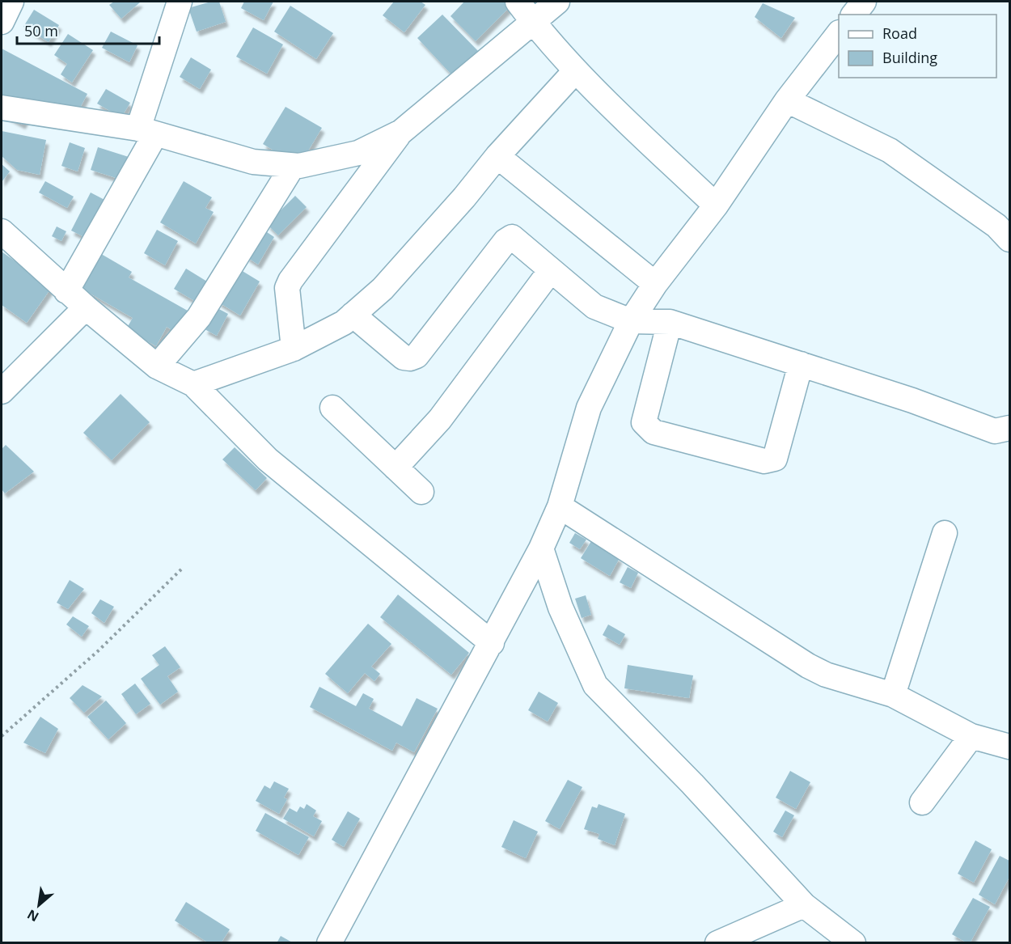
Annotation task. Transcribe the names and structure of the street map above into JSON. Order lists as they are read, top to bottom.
{
  "legend": ["Road", "Building"],
  "scale_bar": "50 m",
  "north": "bottom left"
}
